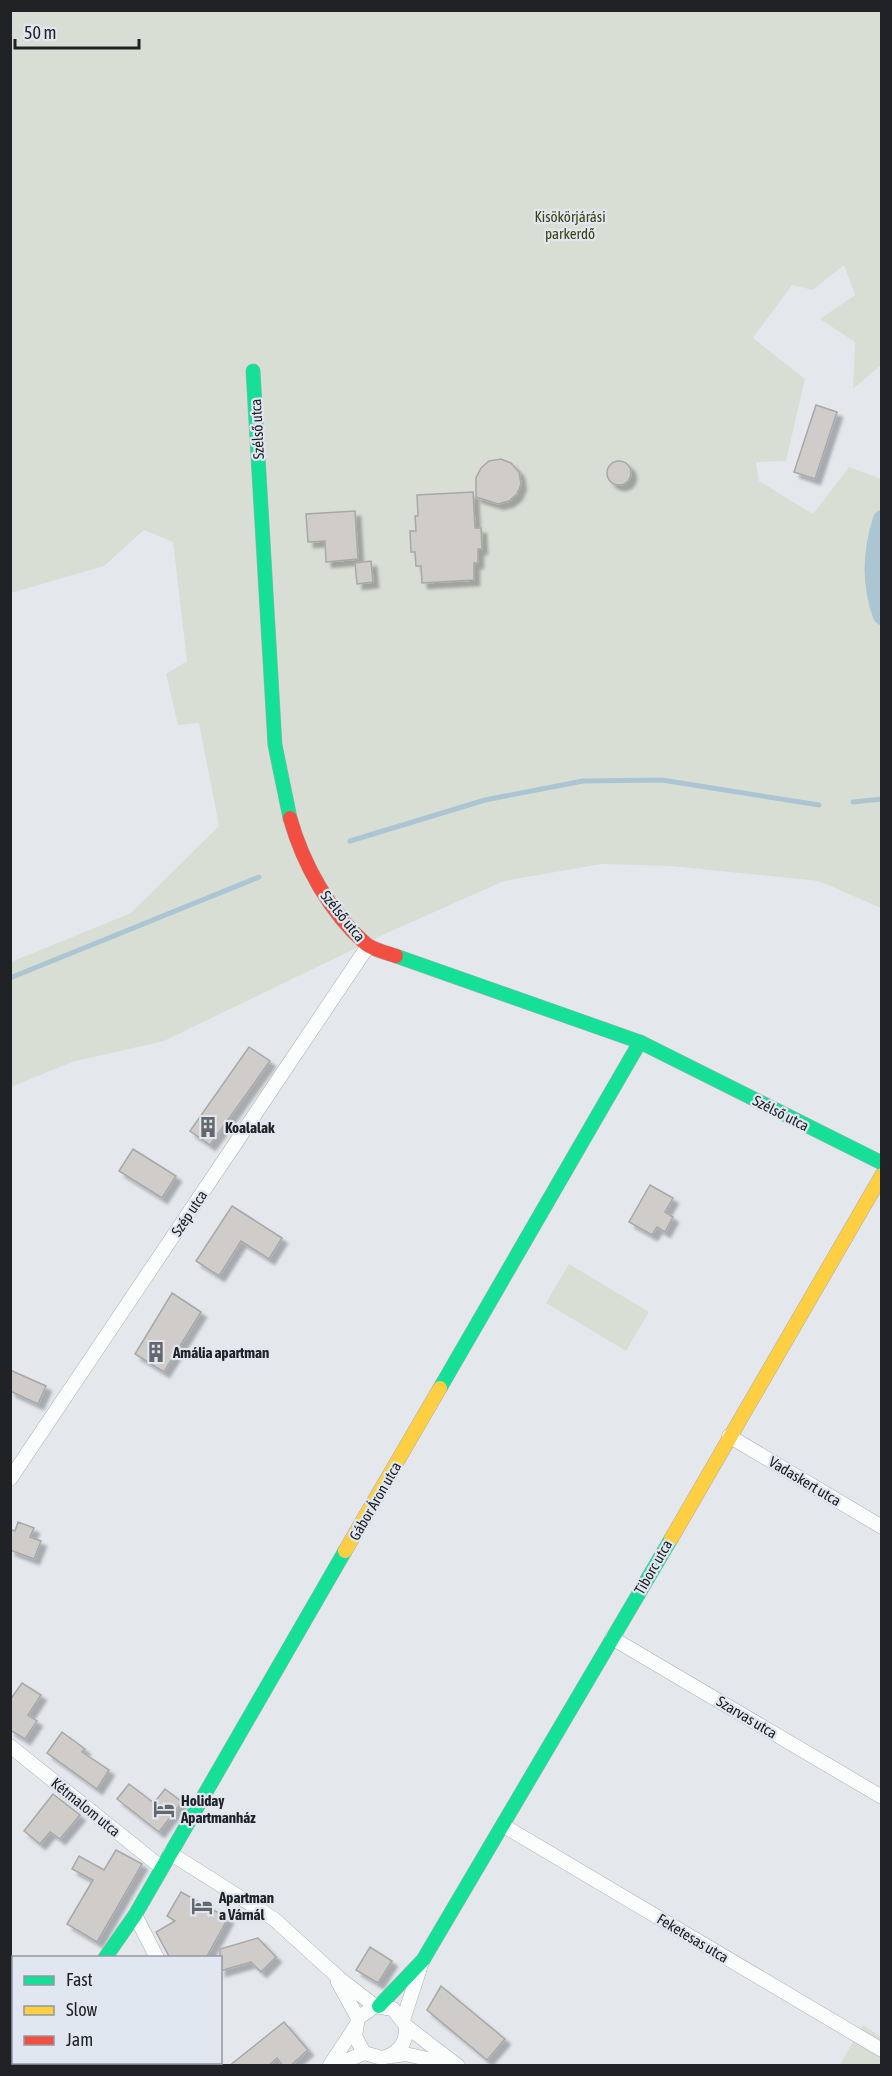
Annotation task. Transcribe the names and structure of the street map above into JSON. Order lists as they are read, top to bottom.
{
  "streets": {
    "street": [
      "Szélső utca",
      "Szép utca",
      "Vadaskert utca",
      "Gábor Áron utca",
      "Tiborc utca",
      "Szarvas utca",
      "Kétmalom utca",
      "Feketesas utca"
    ]
  },
  "crossings": [
    ["Szélső utca", "Szép utca"],
    ["Szélső utca", "Gábor Áron utca"],
    ["Vadaskert utca", "Tiborc utca"],
    ["Gábor Áron utca", "Kétmalom utca"],
    ["Tiborc utca", "Szarvas utca"],
    ["Tiborc utca", "Feketesas utca"]
  ],
  "parks": ["Kisökörjárási parkerdő"],
  "places": {
    "building": ["Koalalak", "Amália apartman"],
    "hotel": ["Holiday Apartmanház", "Apartman a Várnál"]
  },
  "legend": ["Fast", "Slow", "Jam"],
  "scale_bar": "50 m"
}
